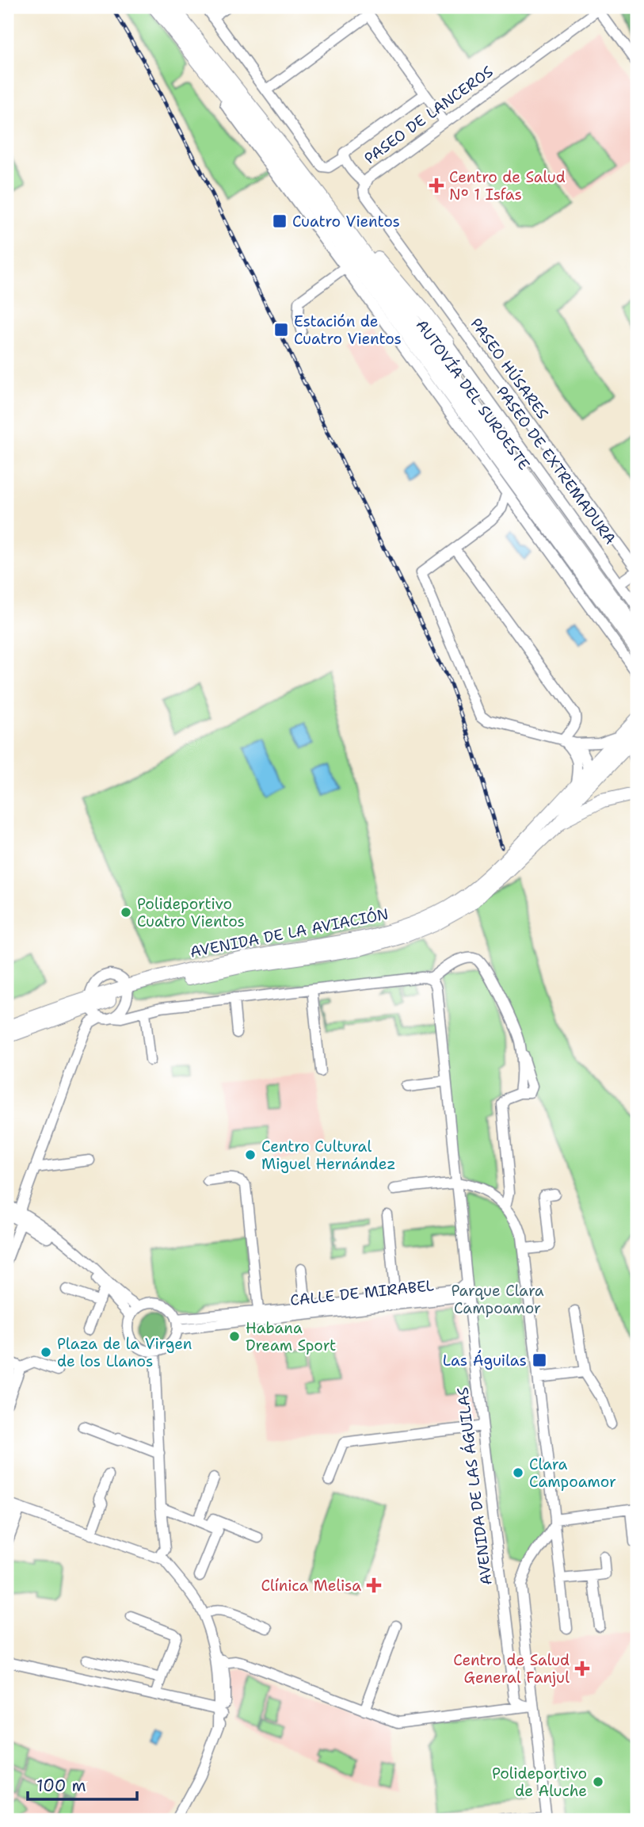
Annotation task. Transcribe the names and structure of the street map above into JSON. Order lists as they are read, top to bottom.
{
  "streets": {
    "highway": ["AUTOVÍA DEL SUROESTE"],
    "main road": ["AVENIDA DE LA AVIACIÓN"],
    "street": [
      "PASEO DE LANCEROS",
      "PASEO HÚSARES",
      "PASEO DE EXTREMADURA",
      "CALLE DE MIRABEL",
      "AVENIDA DE LAS ÁGUILAS"
    ]
  },
  "crossings": [
    ["PASEO DE LANCEROS", "PASEO HÚSARES"],
    ["CALLE DE MIRABEL", "AVENIDA DE LAS ÁGUILAS"]
  ],
  "parks": ["Parque Clara Campoamor"],
  "places": {
    "health": ["Centro de Salud Nº 1 Isfas", "Clínica Melisa", "Centro de Salud General Fanjul"],
    "transit": ["Cuatro Vientos", "Estación de Cuatro Vientos", "Las Águilas"],
    "other": [
      "Polideportivo Cuatro Vientos",
      "Centro Cultural Miguel Hernández",
      "Habana Dream Sport",
      "Plaza de la Virgen de los Llanos",
      "Clara Campoamor",
      "Polideportivo de Aluche"
    ]
  },
  "scale_bar": "100 m"
}
